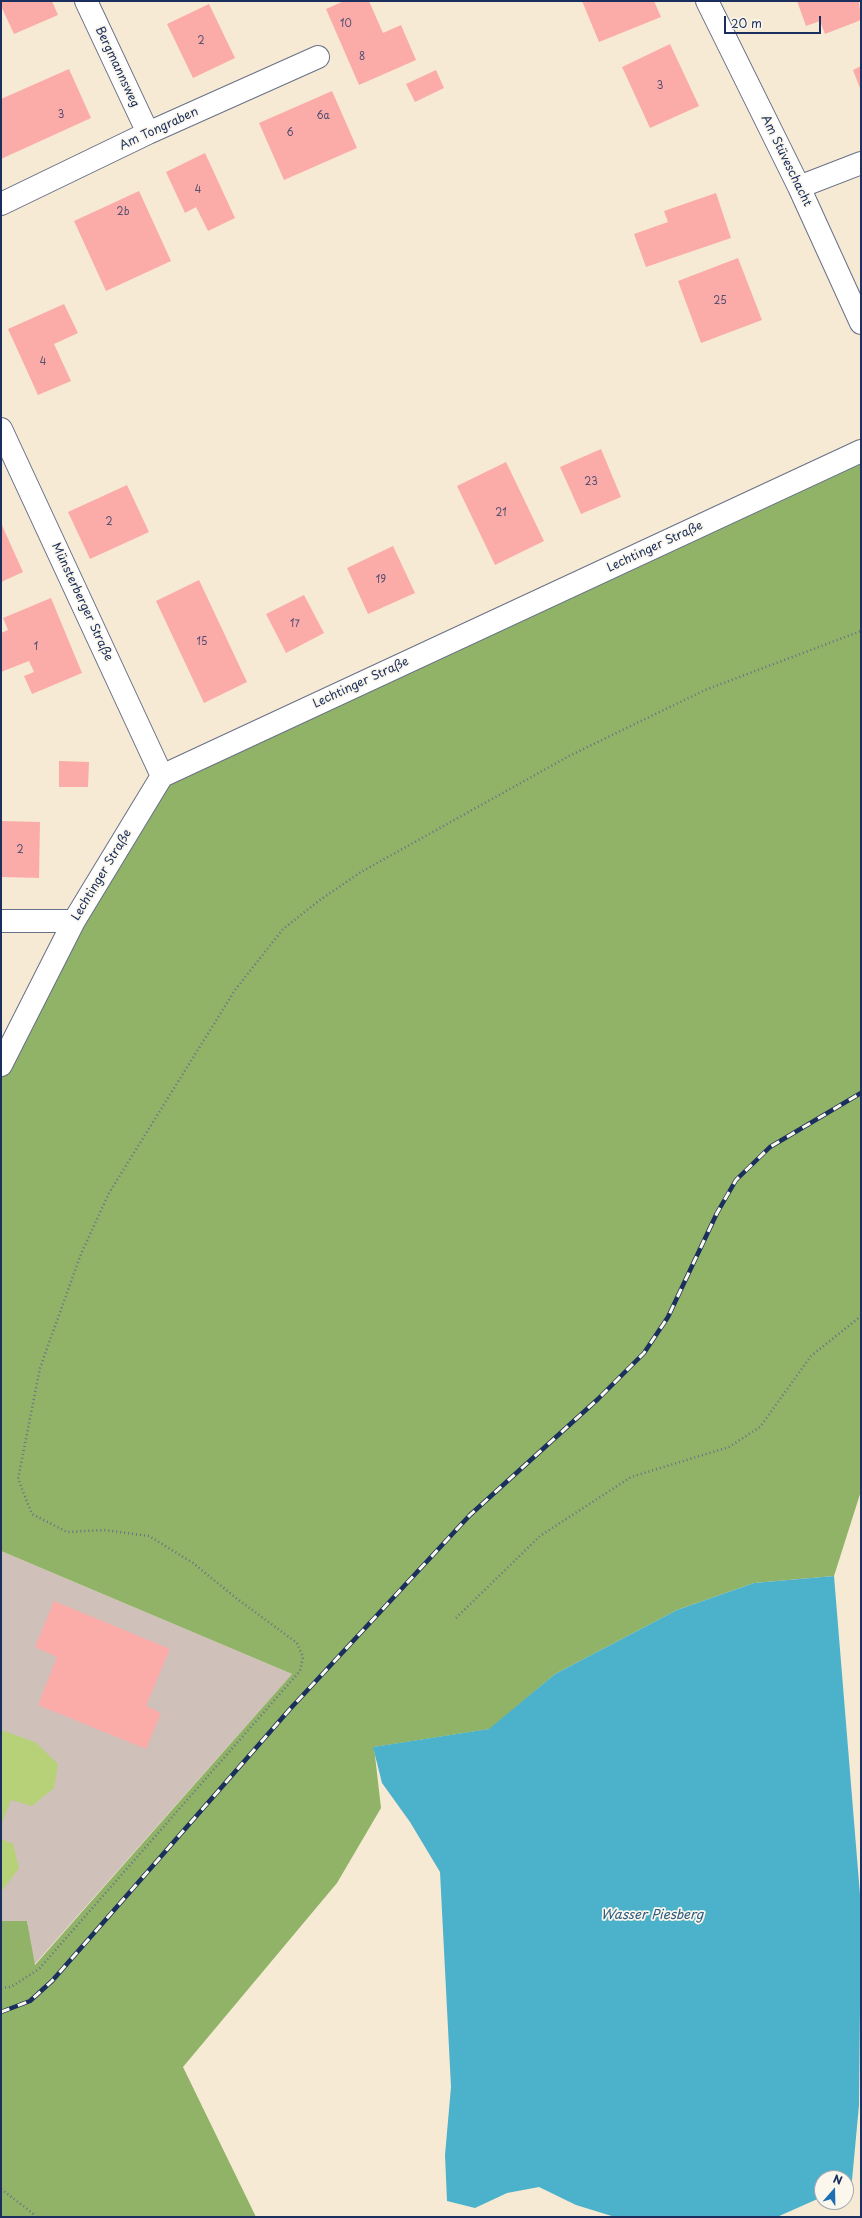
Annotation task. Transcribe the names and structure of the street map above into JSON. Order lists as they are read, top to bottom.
{
  "streets": {
    "street": [
      "Bergmannsweg",
      "Am Tongraben",
      "Am Stüveschacht",
      "Lechtinger Straße",
      "Münsterberger Straße"
    ]
  },
  "crossings": [
    ["Bergmannsweg", "Am Tongraben"],
    ["Lechtinger Straße", "Münsterberger Straße"]
  ],
  "water": ["Wasser Piesberg"],
  "house_numbers": [
    "10",
    "2",
    "8",
    "3",
    "3",
    "6a",
    "6",
    "4",
    "2b",
    "25",
    "4",
    "23",
    "21",
    "2",
    "19",
    "17",
    "15",
    "1",
    "2"
  ],
  "scale_bar": "20 m",
  "north": "top"
}
